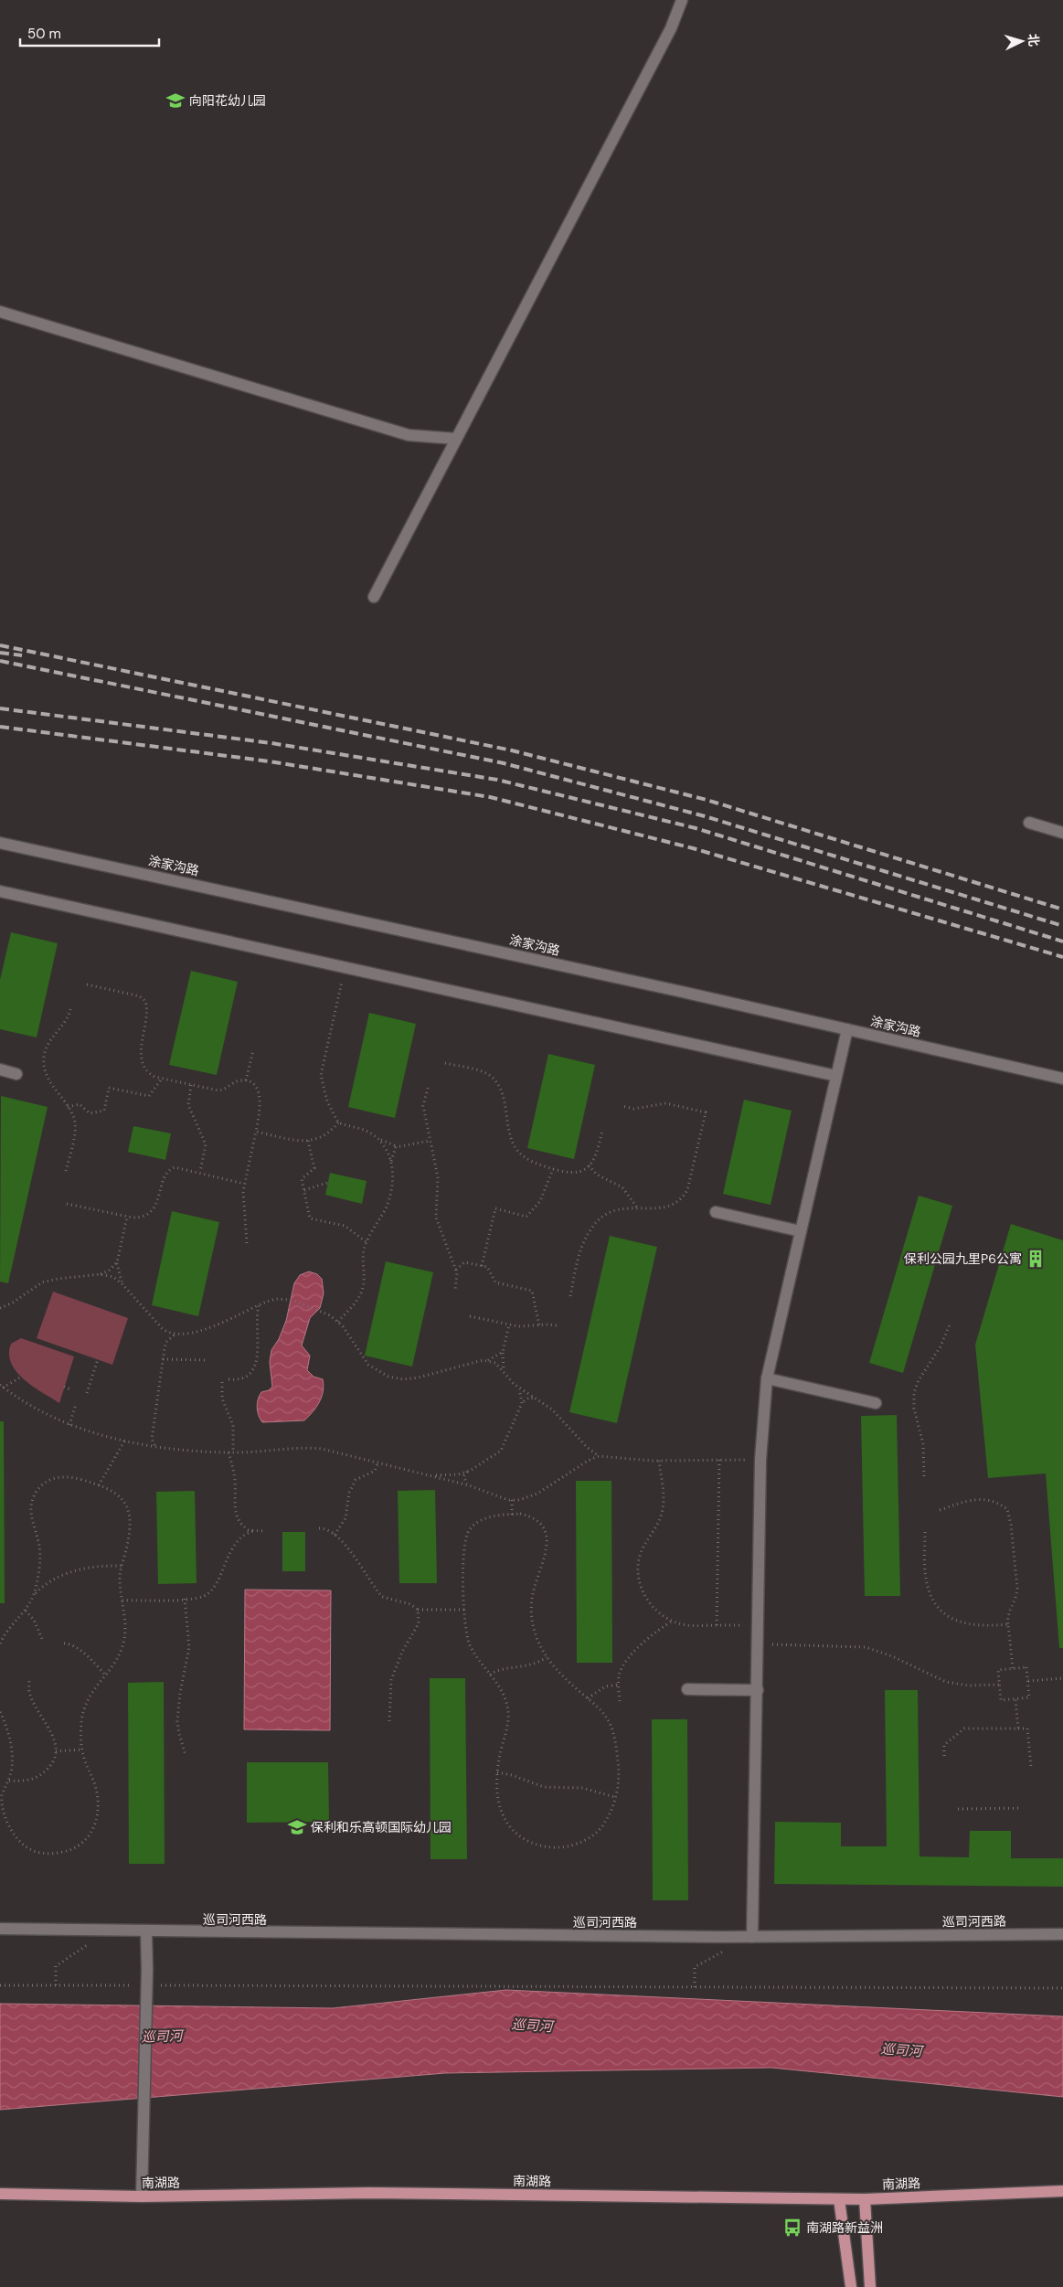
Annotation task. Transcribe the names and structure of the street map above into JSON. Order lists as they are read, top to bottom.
{
  "streets": {
    "main road": ["南湖路"],
    "street": ["涂家沟路", "巡司河西路"]
  },
  "water": ["巡司河"],
  "places": {
    "school or university": ["向阳花幼儿园", "保利和乐高顿国际幼儿园"],
    "building": ["保利公园九里P6公寓"],
    "bus stop": ["南湖路新益洲"]
  },
  "scale_bar": "50 m",
  "north": "right"
}
